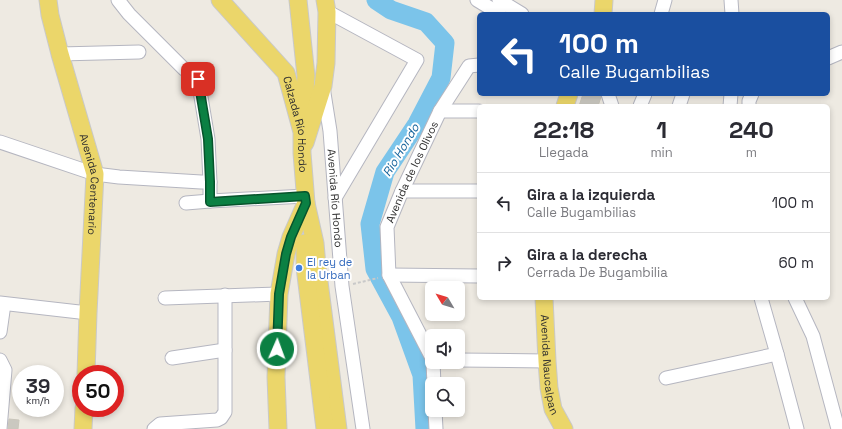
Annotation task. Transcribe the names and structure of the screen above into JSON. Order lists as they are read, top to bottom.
{
  "streets": {
    "main road": ["Calzada Río Hondo", "Avenida Centenario", "Avenida Naucalpan"],
    "street": ["Avenida de los Olivos", "Avenida Río Hondo"]
  },
  "water": ["Rio Hondo"],
  "places": ["El rey de la Urban"],
  "north": "top left",
  "page": {
    "turn": ["100 m", "Calle Bugambilias"],
    "eta": [
      "22:18",
      "Llegada",
      "1",
      "min",
      "240",
      "m"
    ],
    "list": [
      {
        "name": "Gira a la izquierda",
        "note": "Calle Bugambilias",
        "value": "100 m"
      },
      {
        "name": "Gira a la derecha",
        "note": "Cerrada De Bugambilia",
        "value": "60 m"
      }
    ],
    "speed": "39 km/h",
    "limit": "50"
  }
}
